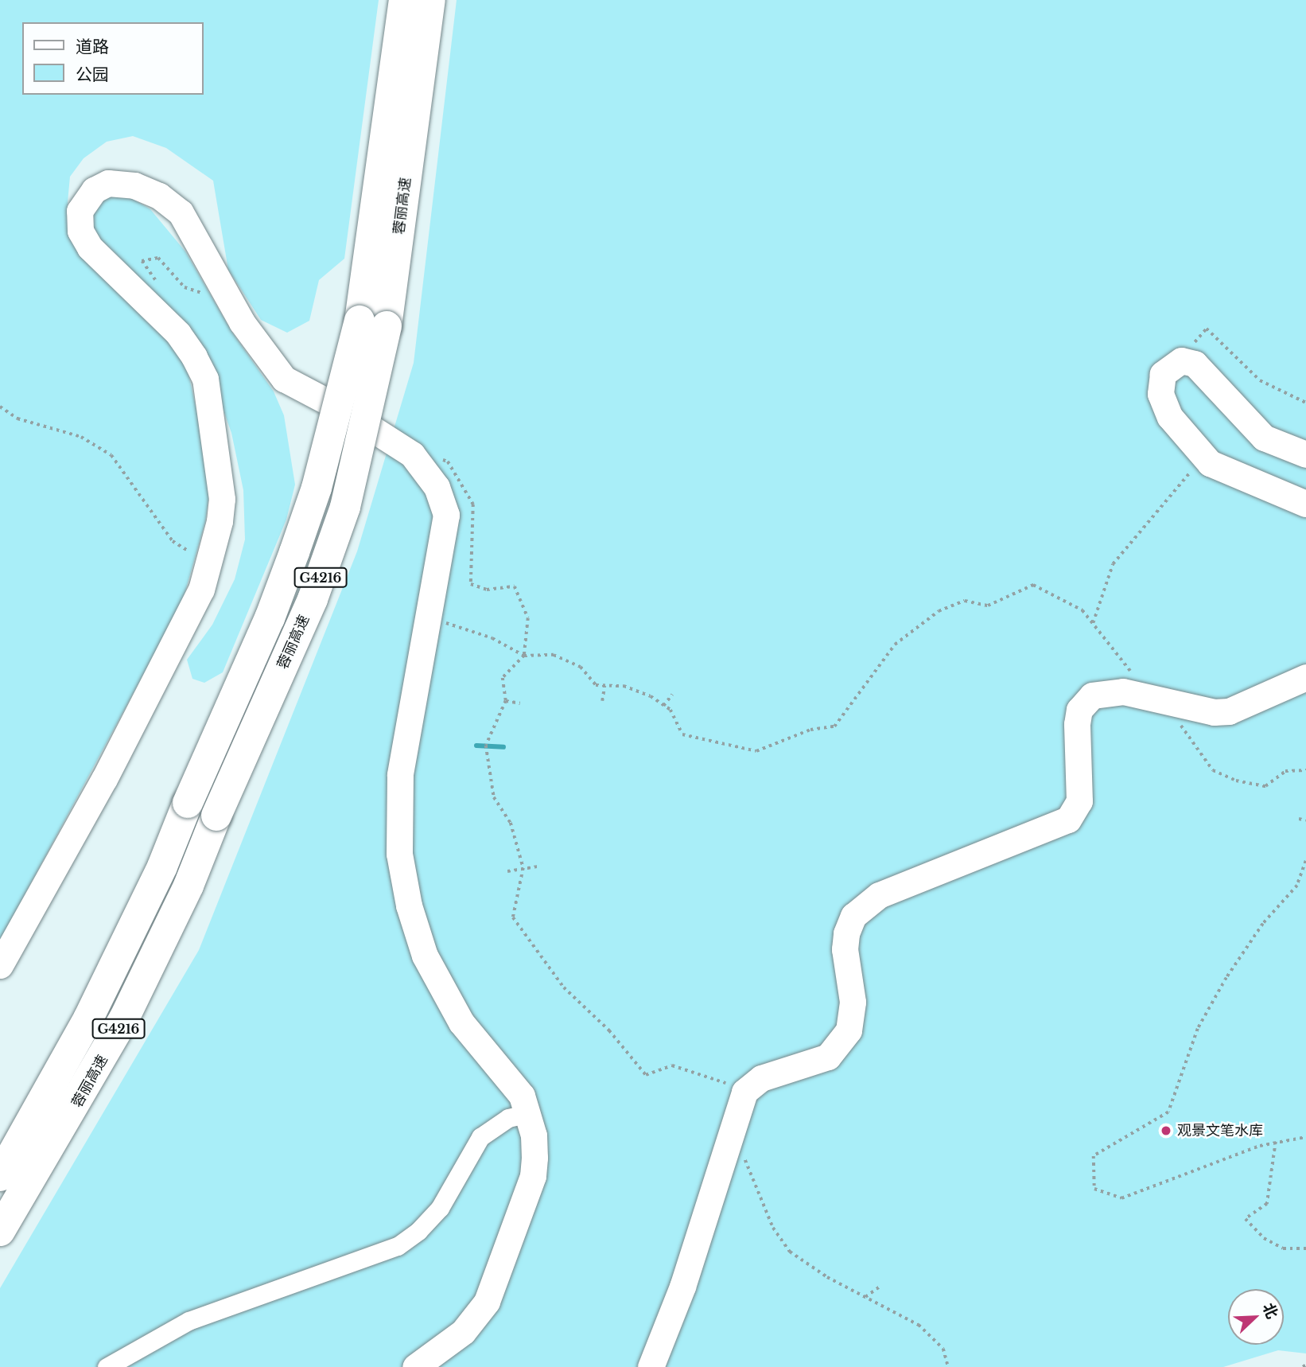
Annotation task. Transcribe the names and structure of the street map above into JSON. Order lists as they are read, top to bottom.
{
  "streets": {
    "highway": ["蓉丽高速", "G4216"]
  },
  "places": ["观景文笔水库"],
  "legend": ["道路", "公园"],
  "north": "top right"
}
